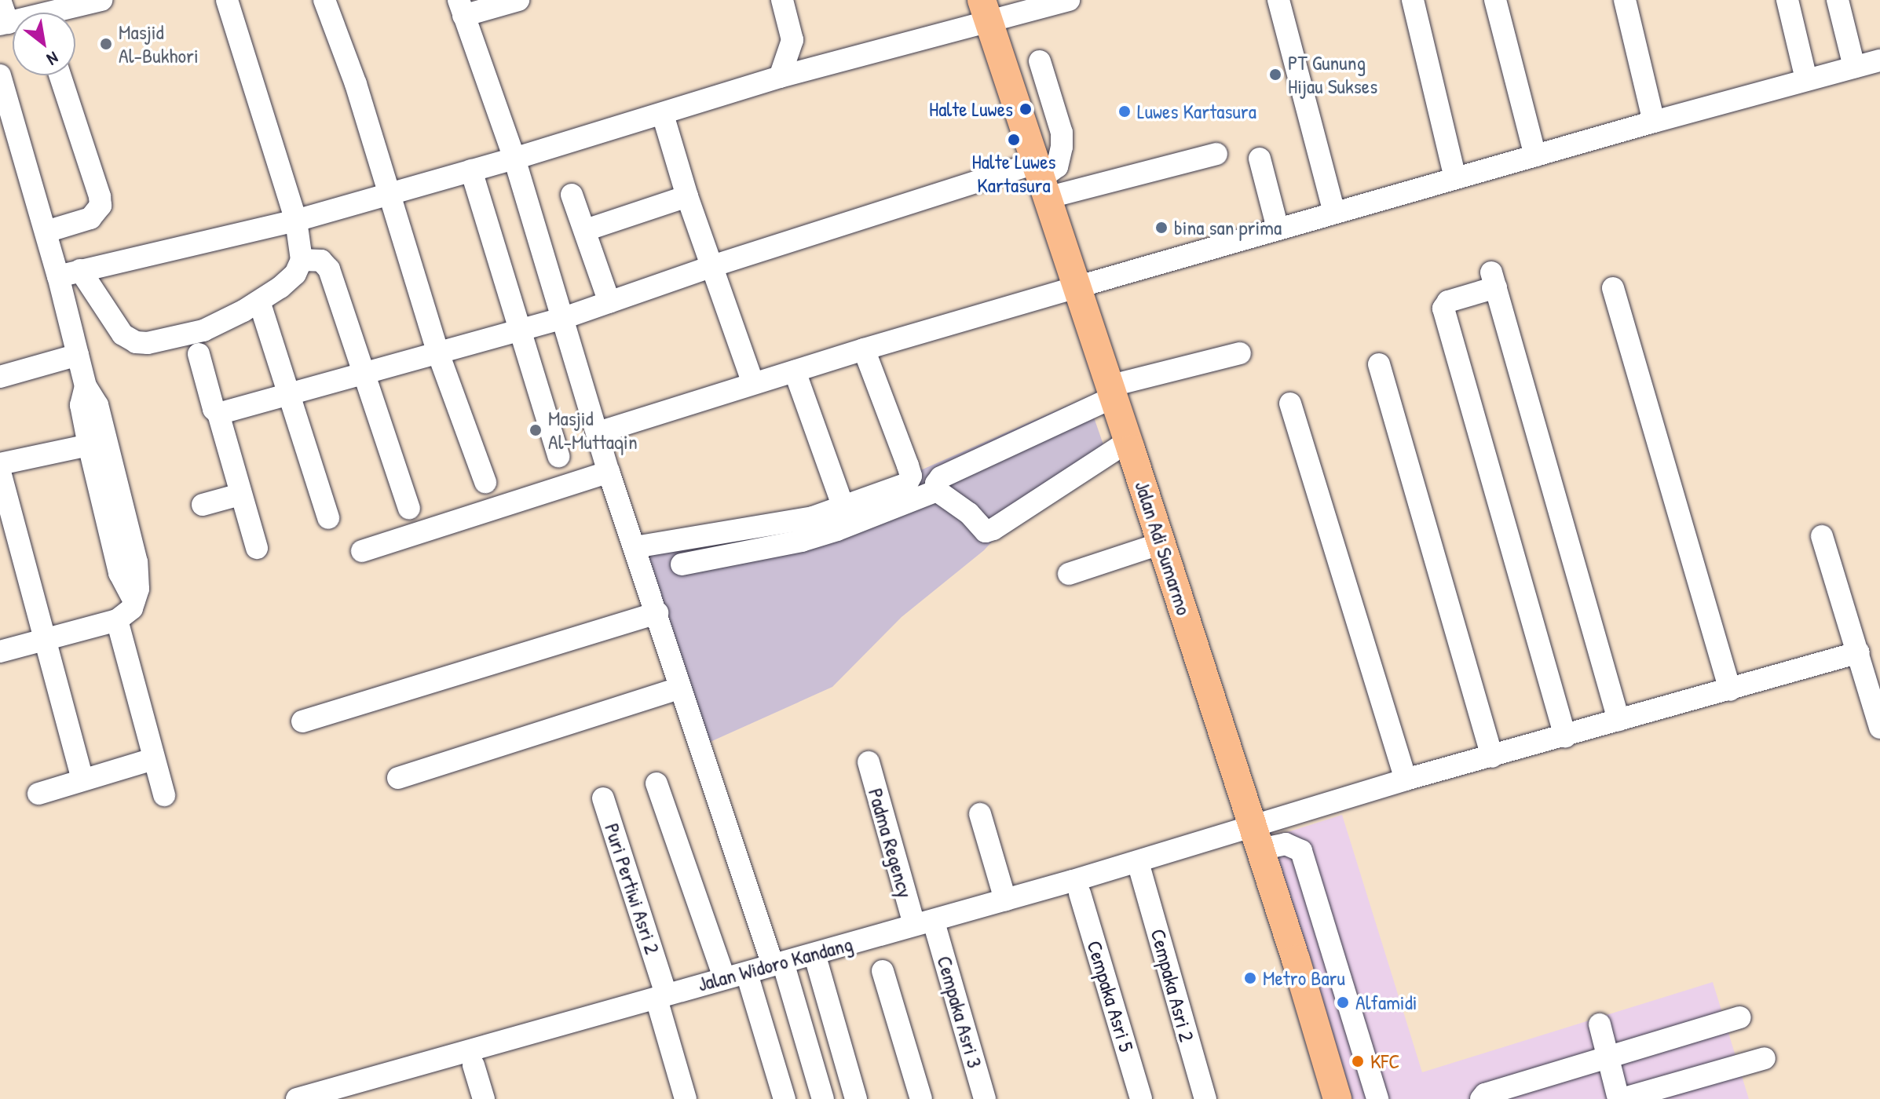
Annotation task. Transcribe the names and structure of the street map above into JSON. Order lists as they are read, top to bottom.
{
  "streets": {
    "main road": ["Jalan Adi Sumarmo"],
    "street": [
      "Padma Regency",
      "Puri Pertiwi Asri 2",
      "Jalan Widoro Kandang",
      "Cempaka Asri 2",
      "Cempaka Asri 5",
      "Cempaka Asri 3"
    ]
  },
  "crossings": [
    ["Jalan Adi Sumarmo", "Jalan Widoro Kandang"],
    ["Padma Regency", "Jalan Widoro Kandang"],
    ["Padma Regency", "Cempaka Asri 3"],
    ["Puri Pertiwi Asri 2", "Jalan Widoro Kandang"],
    ["Jalan Widoro Kandang", "Cempaka Asri 3"]
  ],
  "places": [
    "Masjid Al-Bukhori",
    "PT Gunung Hijau Sukses",
    "Halte Luwes",
    "Luwes Kartasura",
    "Halte Luwes Kartasura",
    "bina san prima",
    "Masjid Al-Muttaqin",
    "Metro Baru",
    "Alfamidi",
    "KFC"
  ],
  "north": "bottom right"
}
